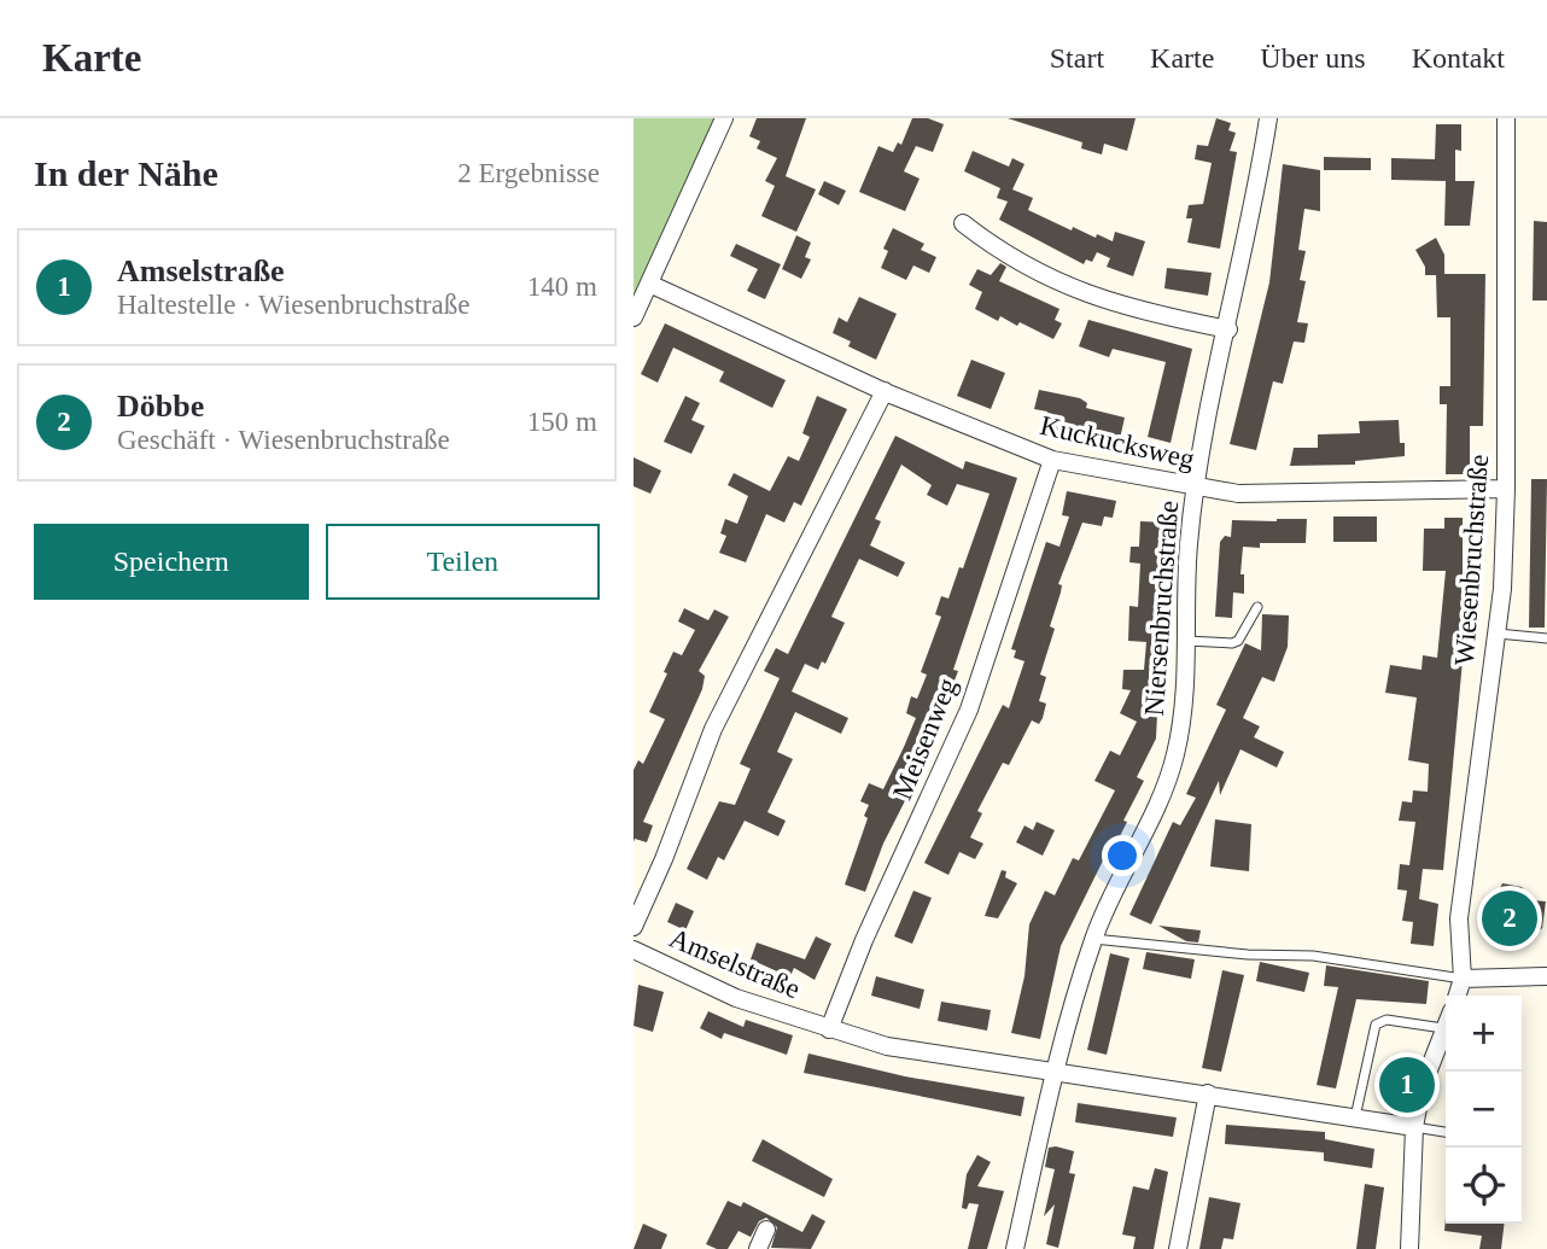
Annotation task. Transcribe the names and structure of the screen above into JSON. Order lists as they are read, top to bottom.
{
  "streets": {
    "street": [
      "Kuckucksweg",
      "Wiesenbruchstraße",
      "Niersenbruchstraße",
      "Meisenweg",
      "Amselstraße"
    ]
  },
  "crossings": [
    ["Kuckucksweg", "Wiesenbruchstraße"],
    ["Kuckucksweg", "Niersenbruchstraße"],
    ["Kuckucksweg", "Meisenweg"],
    ["Niersenbruchstraße", "Amselstraße"],
    ["Meisenweg", "Amselstraße"]
  ],
  "page": {
    "header": "Karte",
    "nav": [
      "Start",
      "Karte",
      "Über uns",
      "Kontakt"
    ],
    "heading": ["In der Nähe", "2 Ergebnisse"],
    "list": [
      {
        "mark": "1",
        "name": "Amselstraße",
        "note": "Haltestelle · Wiesenbruchstraße",
        "value": "140 m"
      },
      {
        "mark": "2",
        "name": "Döbbe",
        "note": "Geschäft · Wiesenbruchstraße",
        "value": "150 m"
      }
    ],
    "buttons": ["Speichern", "Teilen"],
    "pins": ["2", "1"],
    "map_buttons": ["+", "−"]
  }
}
